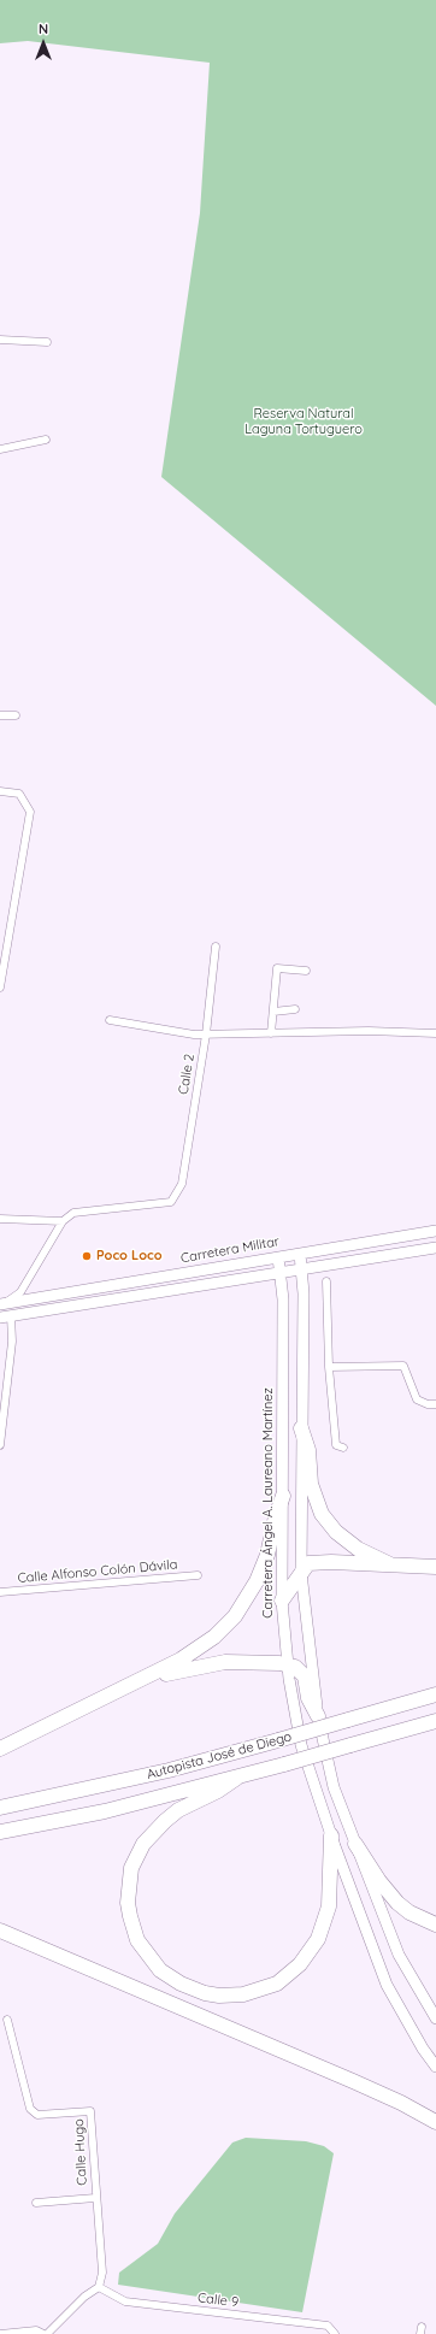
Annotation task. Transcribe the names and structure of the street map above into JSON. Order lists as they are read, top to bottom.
{
  "streets": {
    "highway": ["Autopista José de Diego"],
    "main road": ["Carretera Militar", "Carretera Ángel A. Laureano Martínez"],
    "street": [
      "Calle 2",
      "Calle Alfonso Colón Dávila",
      "Calle Hugo",
      "Calle 9"
    ]
  },
  "crossings": [
    ["Carretera Militar", "Carretera Ángel A. Laureano Martínez"],
    ["Calle Hugo", "Calle 9"]
  ],
  "parks": ["Reserva Natural Laguna Tortuguero"],
  "places": ["Poco Loco"],
  "north": "top"
}
